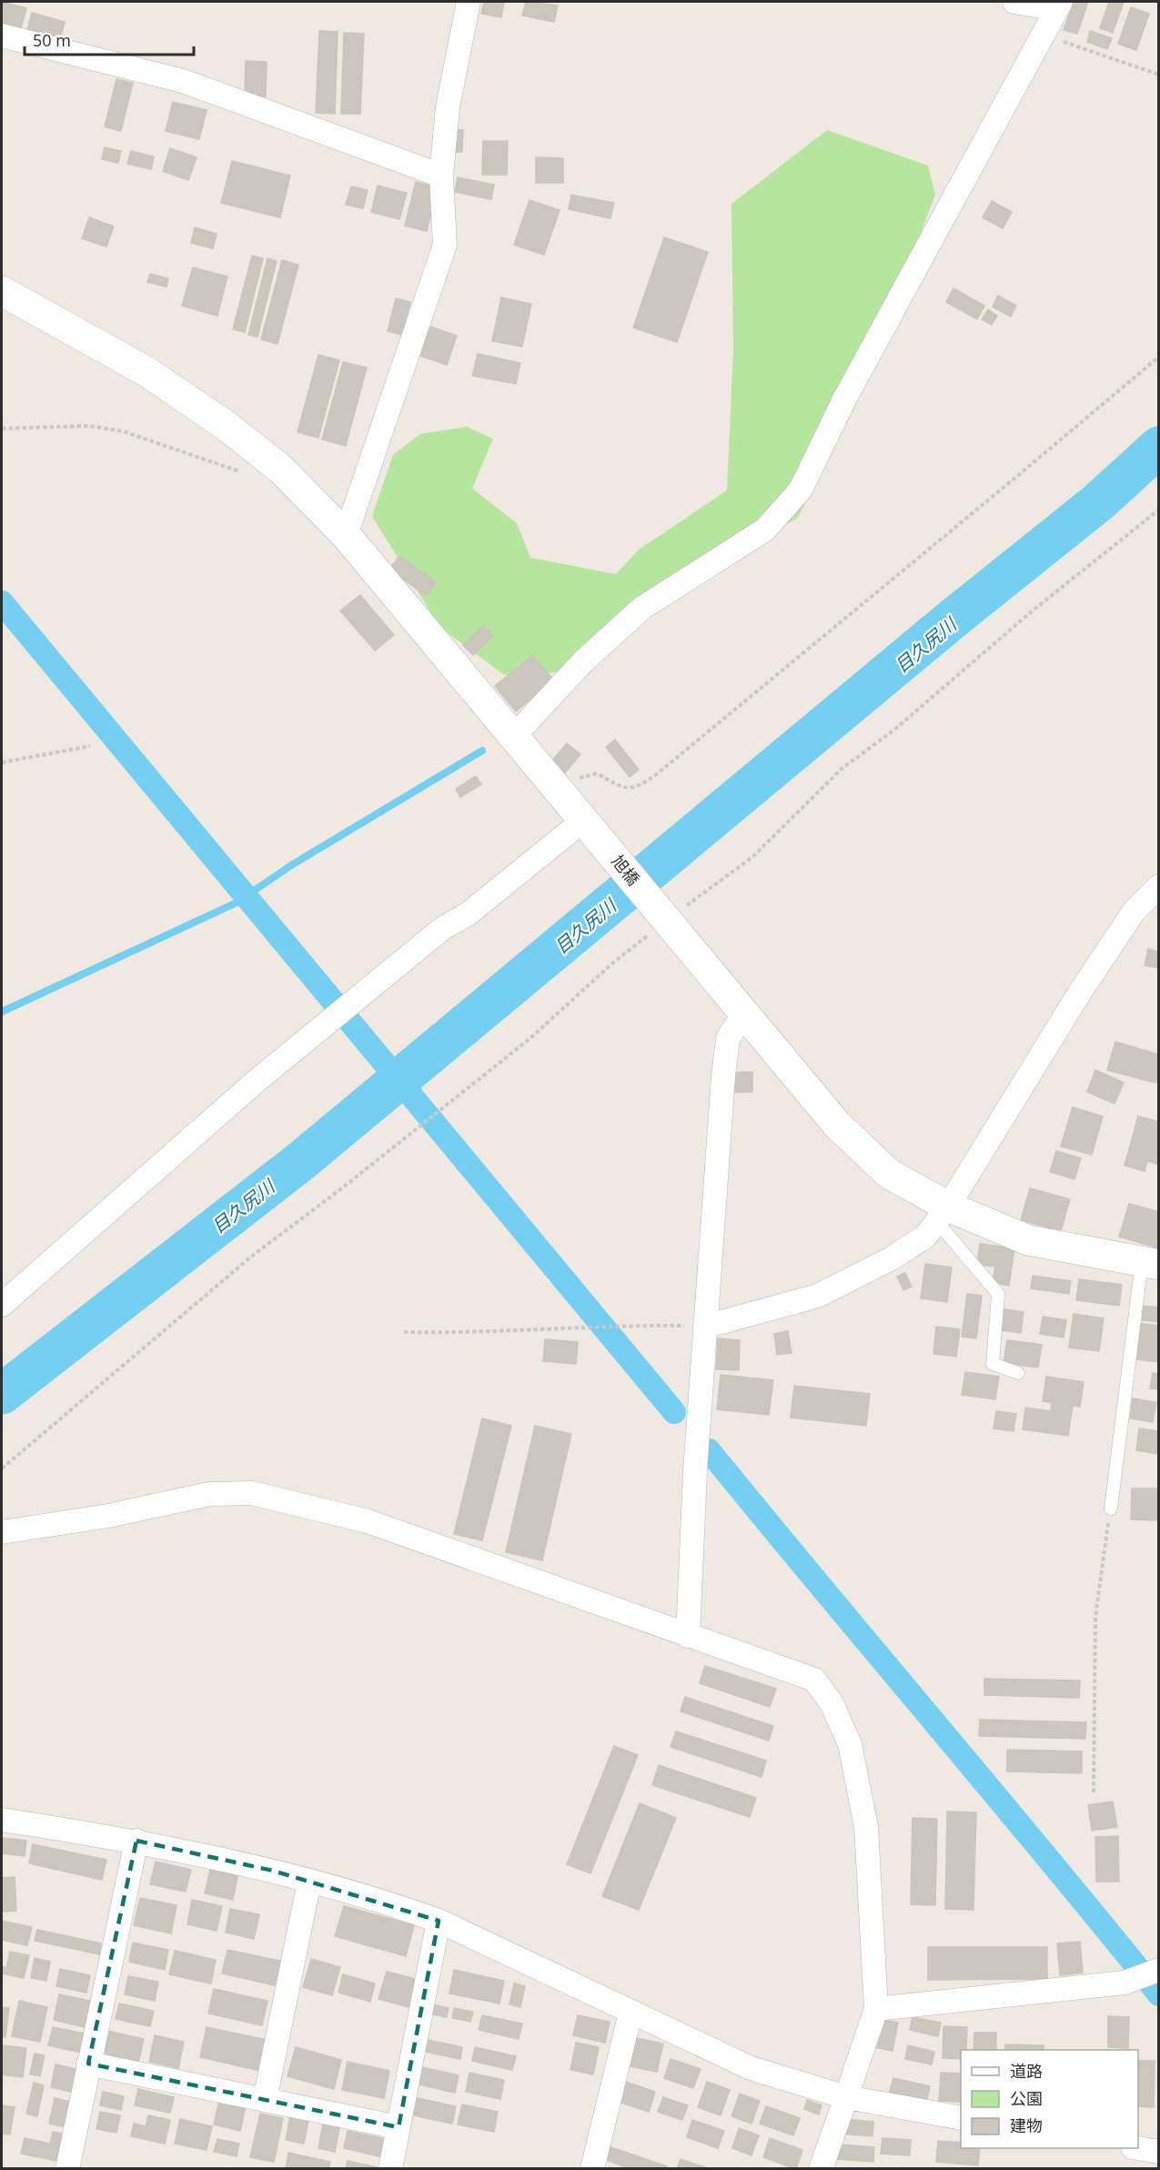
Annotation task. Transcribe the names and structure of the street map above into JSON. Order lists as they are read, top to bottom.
{
  "streets": {
    "street": ["旭橋"]
  },
  "water": ["目久尻川"],
  "legend": ["道路", "公園", "建物"],
  "scale_bar": "50 m"
}
